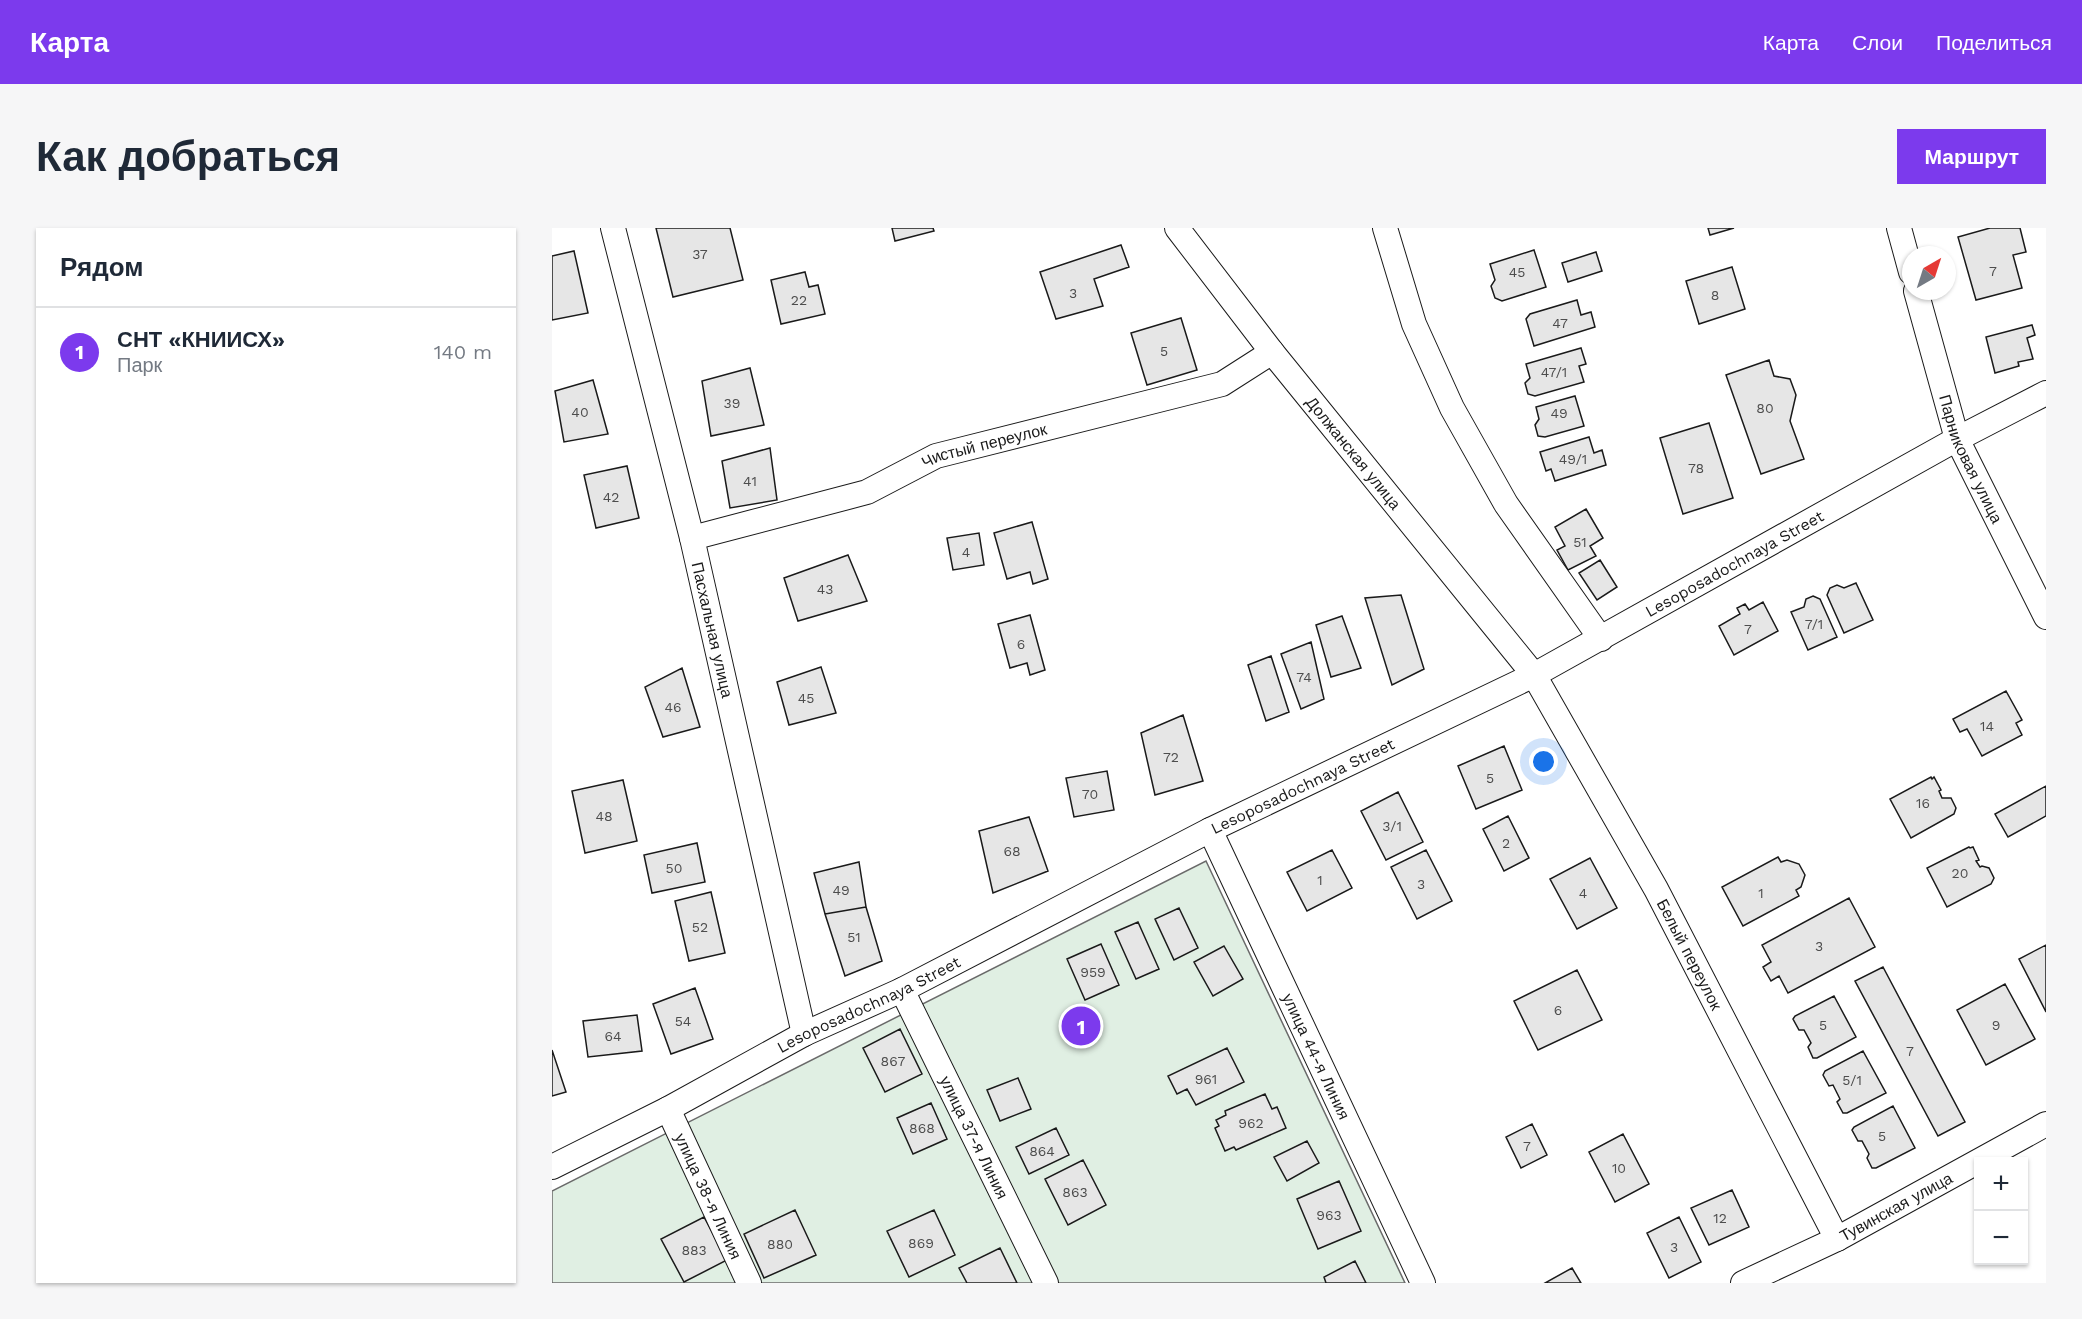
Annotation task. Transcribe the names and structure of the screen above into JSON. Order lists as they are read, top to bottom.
{
  "streets": {
    "street": [
      "Чистый переулок",
      "Должанская улица",
      "Парниковая улица",
      "Lesoposadochnaya Street",
      "Пасхальная улица",
      "Белый переулок",
      "улица 44-я Линия",
      "улица 37-я Линия",
      "улица 38-я Линия",
      "Тувинская улица"
    ]
  },
  "crossings": [
    ["Чистый переулок", "Должанская улица"],
    ["Чистый переулок", "Пасхальная улица"],
    ["Должанская улица", "Lesoposadochnaya Street"],
    ["Должанская улица", "Белый переулок"],
    ["Парниковая улица", "Lesoposadochnaya Street"],
    ["Lesoposadochnaya Street", "Пасхальная улица"],
    ["Lesoposadochnaya Street", "Белый переулок"],
    ["Lesoposadochnaya Street", "улица 44-я Линия"],
    ["Lesoposadochnaya Street", "улица 37-я Линия"],
    ["Lesoposadochnaya Street", "улица 38-я Линия"],
    ["Белый переулок", "Тувинская улица"]
  ],
  "house_numbers": [
    "37",
    "7",
    "45",
    "3",
    "8",
    "22",
    "47",
    "5",
    "47/1",
    "39",
    "80",
    "40",
    "49",
    "49/1",
    "78",
    "41",
    "42",
    "51",
    "4",
    "43",
    "7/1",
    "7",
    "6",
    "74",
    "45",
    "46",
    "14",
    "72",
    "5",
    "70",
    "16",
    "48",
    "3/1",
    "2",
    "68",
    "50",
    "20",
    "1",
    "3",
    "49",
    "4",
    "1",
    "52",
    "51",
    "3",
    "959",
    "6",
    "54",
    "5",
    "9",
    "64",
    "7",
    "867",
    "961",
    "5/1",
    "962",
    "868",
    "5",
    "7",
    "864",
    "10",
    "863",
    "963",
    "12",
    "869",
    "880",
    "3",
    "883"
  ],
  "north": "top right",
  "page": {
    "header": "Карта",
    "nav": ["Карта", "Слои", "Поделиться"],
    "buttons": "Маршрут",
    "title": "Как добраться",
    "heading": "Рядом",
    "list": [
      {
        "mark": "1",
        "name": "СНТ «КНИИСХ»",
        "note": "Парк",
        "value": "140 m"
      }
    ],
    "pins": "1",
    "map_buttons": ["+", "−"]
  }
}
